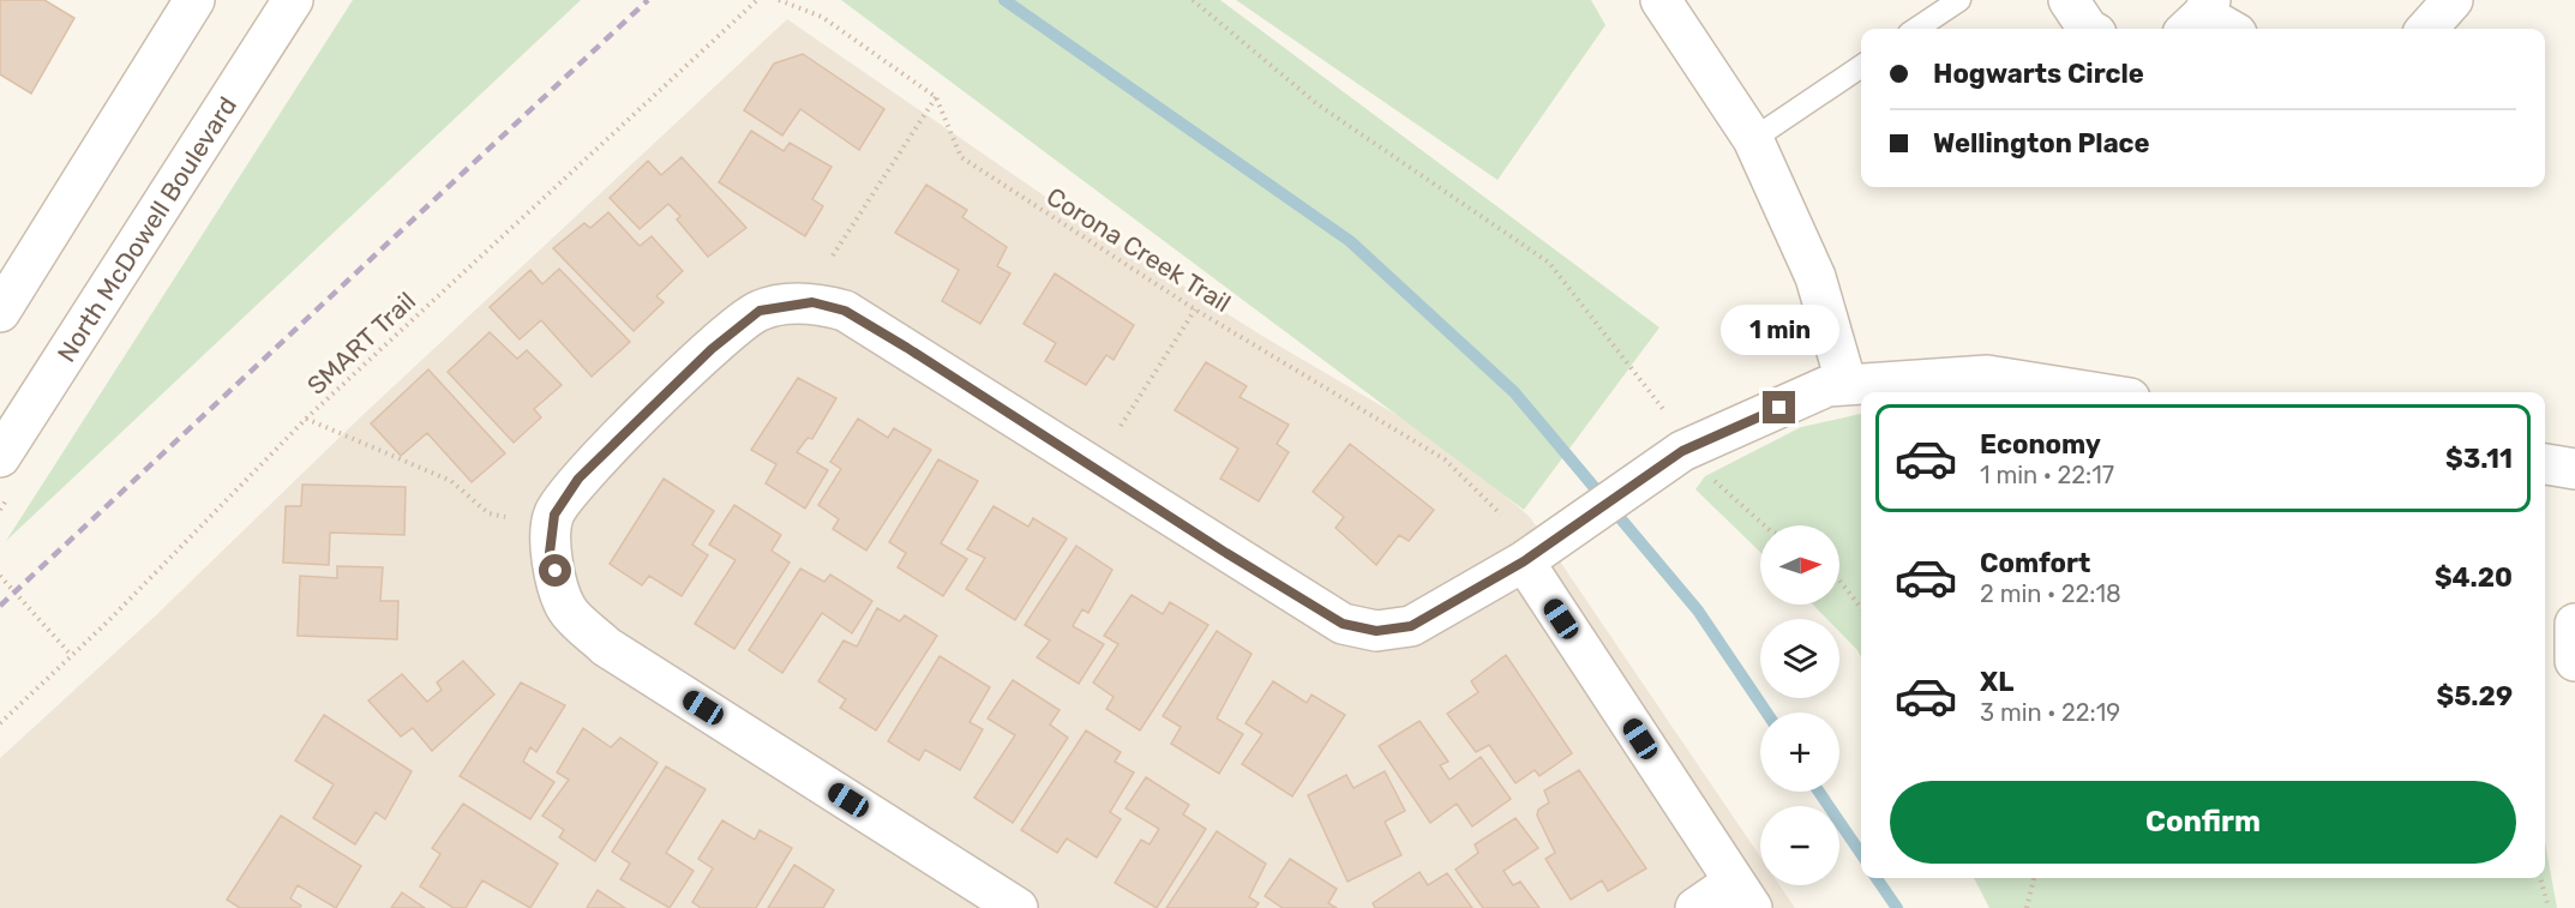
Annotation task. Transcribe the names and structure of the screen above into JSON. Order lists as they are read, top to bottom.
{
  "streets": {
    "street": ["North McDowell Boulevard"],
    "path": ["Corona Creek Trail", "SMART Trail"]
  },
  "north": "right",
  "page": {
    "banner": ["Hogwarts Circle", "Wellington Place"],
    "bubble": "1 min",
    "list": [
      {
        "name": "Economy",
        "note": "1 min · 22:17",
        "value": "$3.11"
      },
      {
        "name": "Comfort",
        "note": "2 min · 22:18",
        "value": "$4.20"
      },
      {
        "name": "XL",
        "note": "3 min · 22:19",
        "value": "$5.29"
      }
    ],
    "map_buttons": ["+", "−"],
    "buttons": "Confirm"
  }
}
